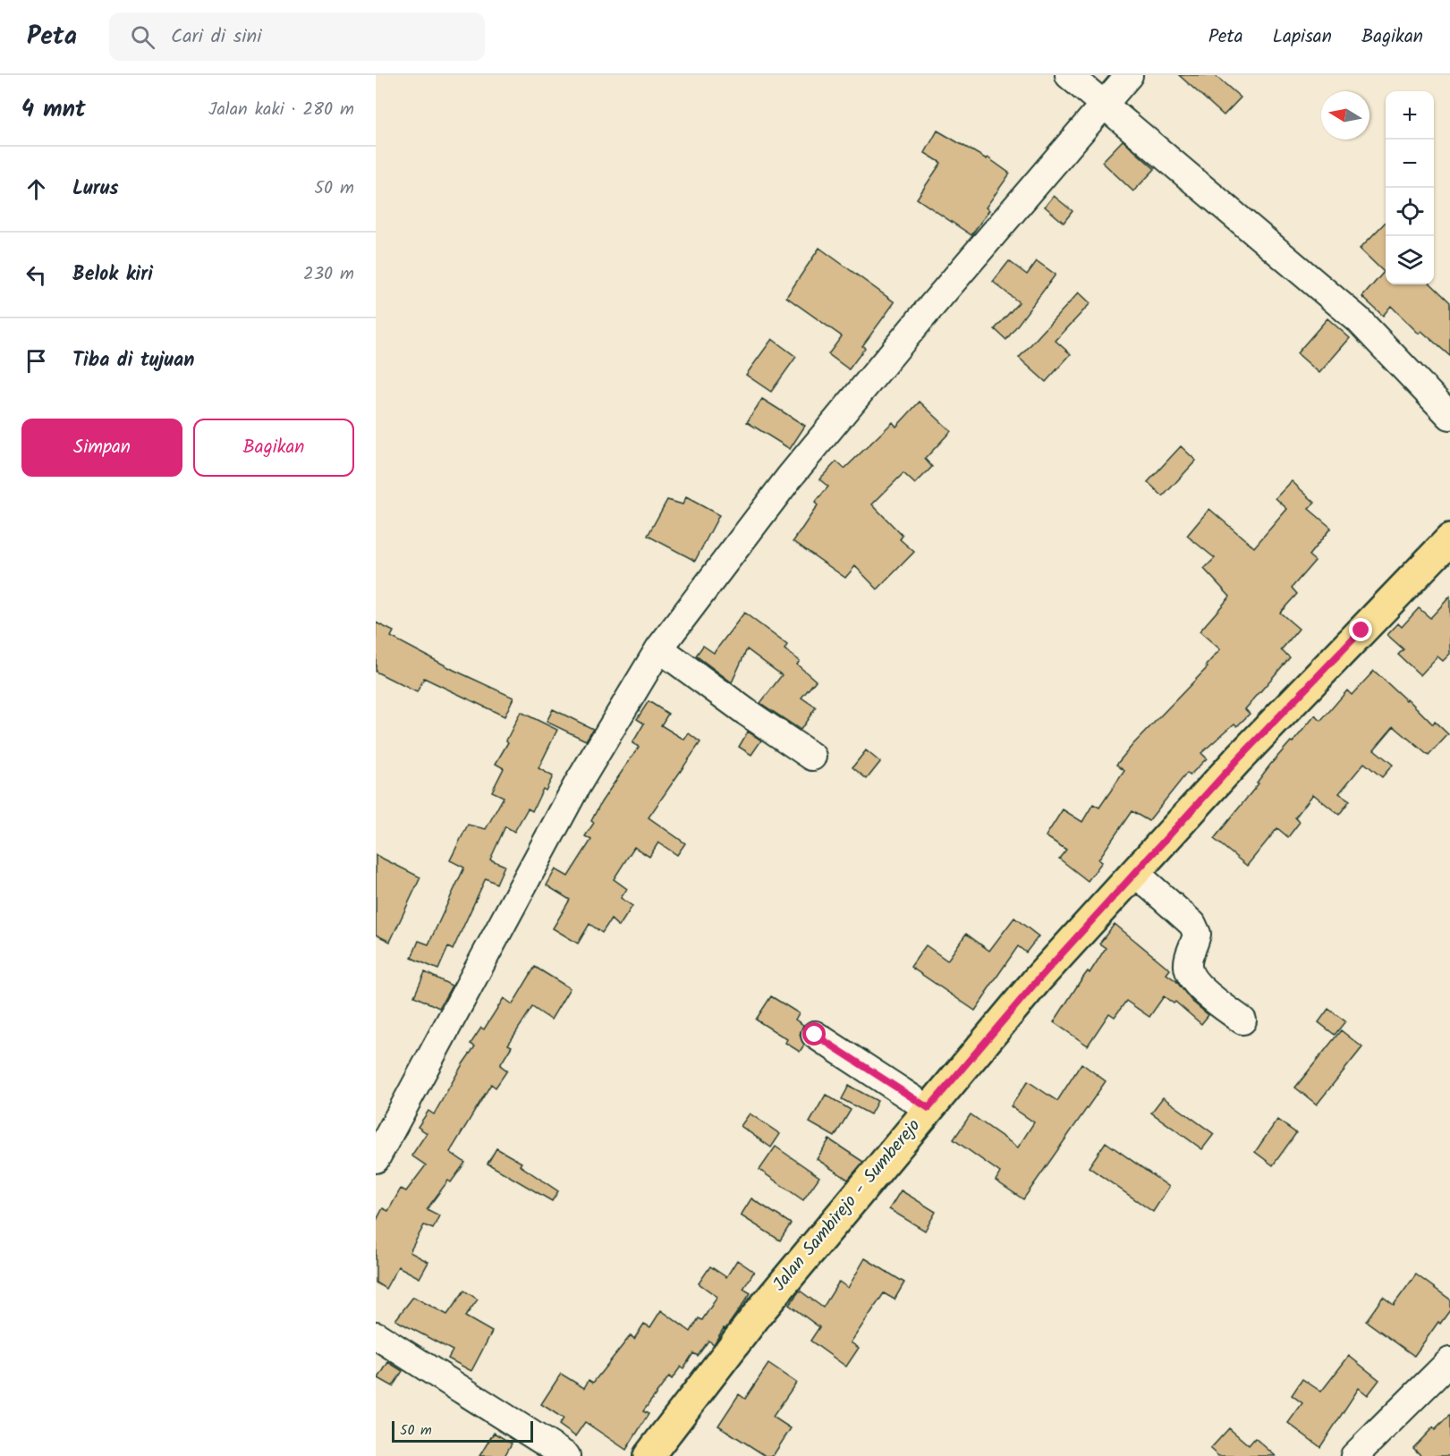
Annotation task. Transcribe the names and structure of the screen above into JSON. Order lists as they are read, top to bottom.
{
  "streets": {
    "main road": ["Jalan Sambirejo - Sumberejo"]
  },
  "scale_bar": "50 m",
  "north": "left",
  "page": {
    "header": "Peta",
    "search": "Cari di sini",
    "nav": ["Peta", "Lapisan", "Bagikan"],
    "heading": ["4 mnt", "Jalan kaki · 280 m"],
    "map_buttons": ["+", "−"],
    "list": [
      ["Lurus", "50 m"],
      ["Belok kiri", "230 m"],
      "Tiba di tujuan"
    ],
    "buttons": ["Simpan", "Bagikan"],
    "scale": "50 m"
  }
}
